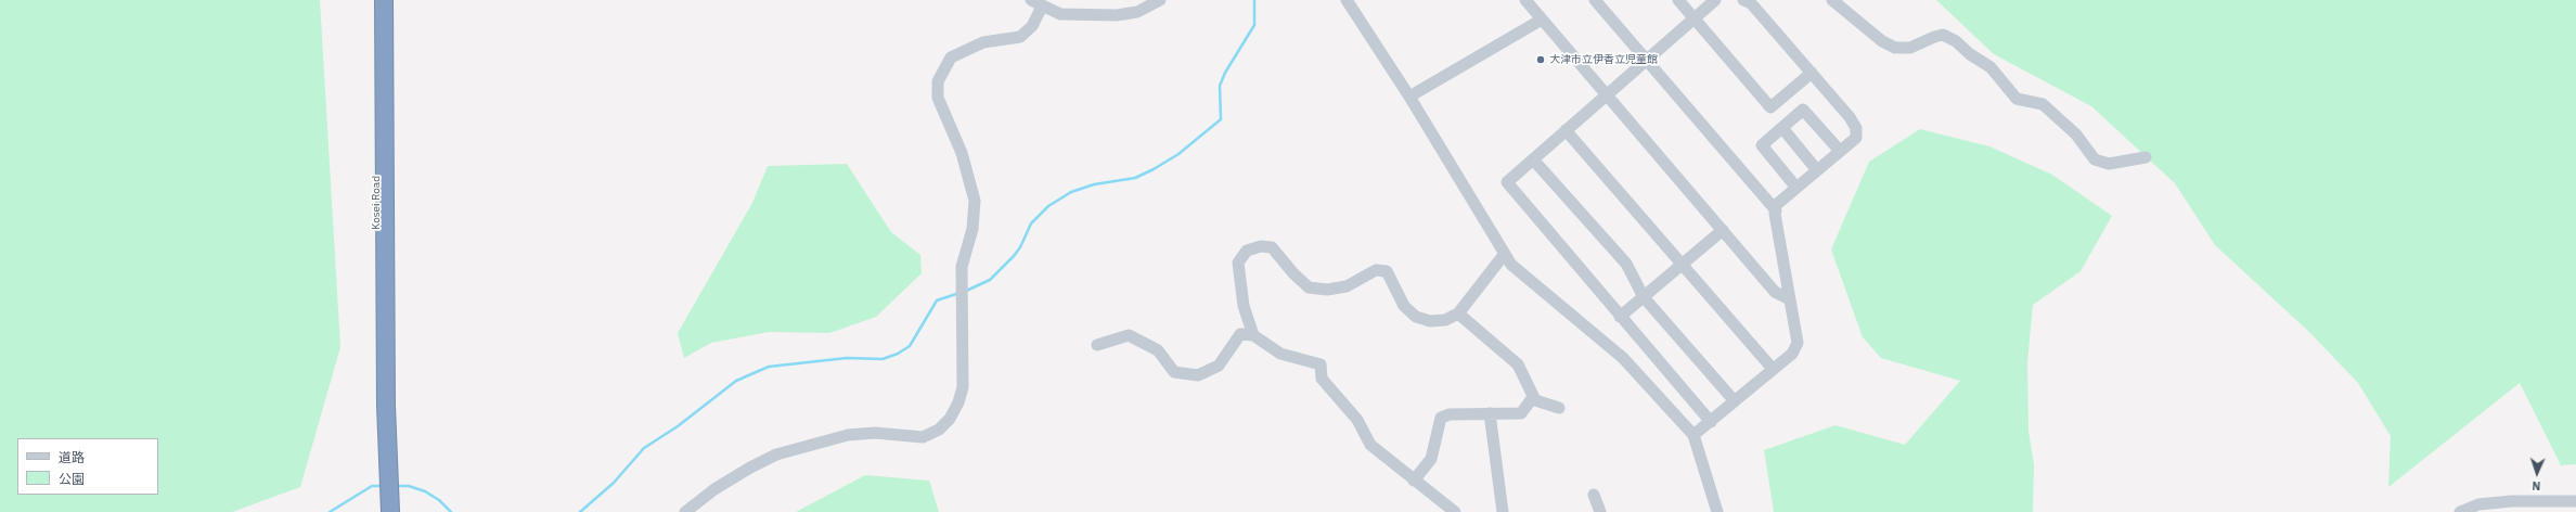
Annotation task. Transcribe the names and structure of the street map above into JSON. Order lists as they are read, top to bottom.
{
  "streets": {
    "highway": ["Kosei Road"]
  },
  "places": ["大津市立伊香立児童館"],
  "legend": ["道路", "公園"],
  "north": "bottom"
}
